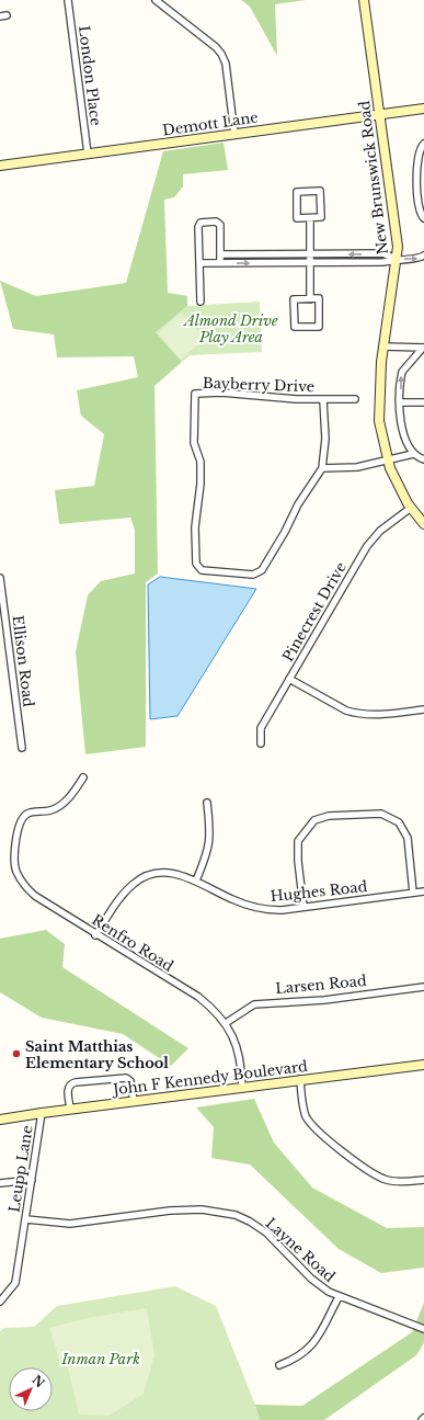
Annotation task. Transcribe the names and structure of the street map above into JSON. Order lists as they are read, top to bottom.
{
  "streets": {
    "street": [
      "London Place",
      "Demott Lane",
      "New Brunswick Road",
      "Bayberry Drive",
      "Pinecrest Drive",
      "Ellison Road",
      "Hughes Road",
      "Renfro Road",
      "Larsen Road",
      "John F Kennedy Boulevard",
      "Leupp Lane",
      "Layne Road"
    ]
  },
  "crossings": [
    ["London Place", "Demott Lane"],
    ["Demott Lane", "New Brunswick Road"],
    ["New Brunswick Road", "Pinecrest Drive"],
    ["Hughes Road", "Renfro Road"],
    ["Renfro Road", "Larsen Road"],
    ["Renfro Road", "John F Kennedy Boulevard"],
    ["John F Kennedy Boulevard", "Leupp Lane"],
    ["Leupp Lane", "Layne Road"]
  ],
  "parks": ["Almond Drive Play Area", "Inman Park"],
  "places": ["Saint Matthias Elementary School"],
  "north": "top right"
}
